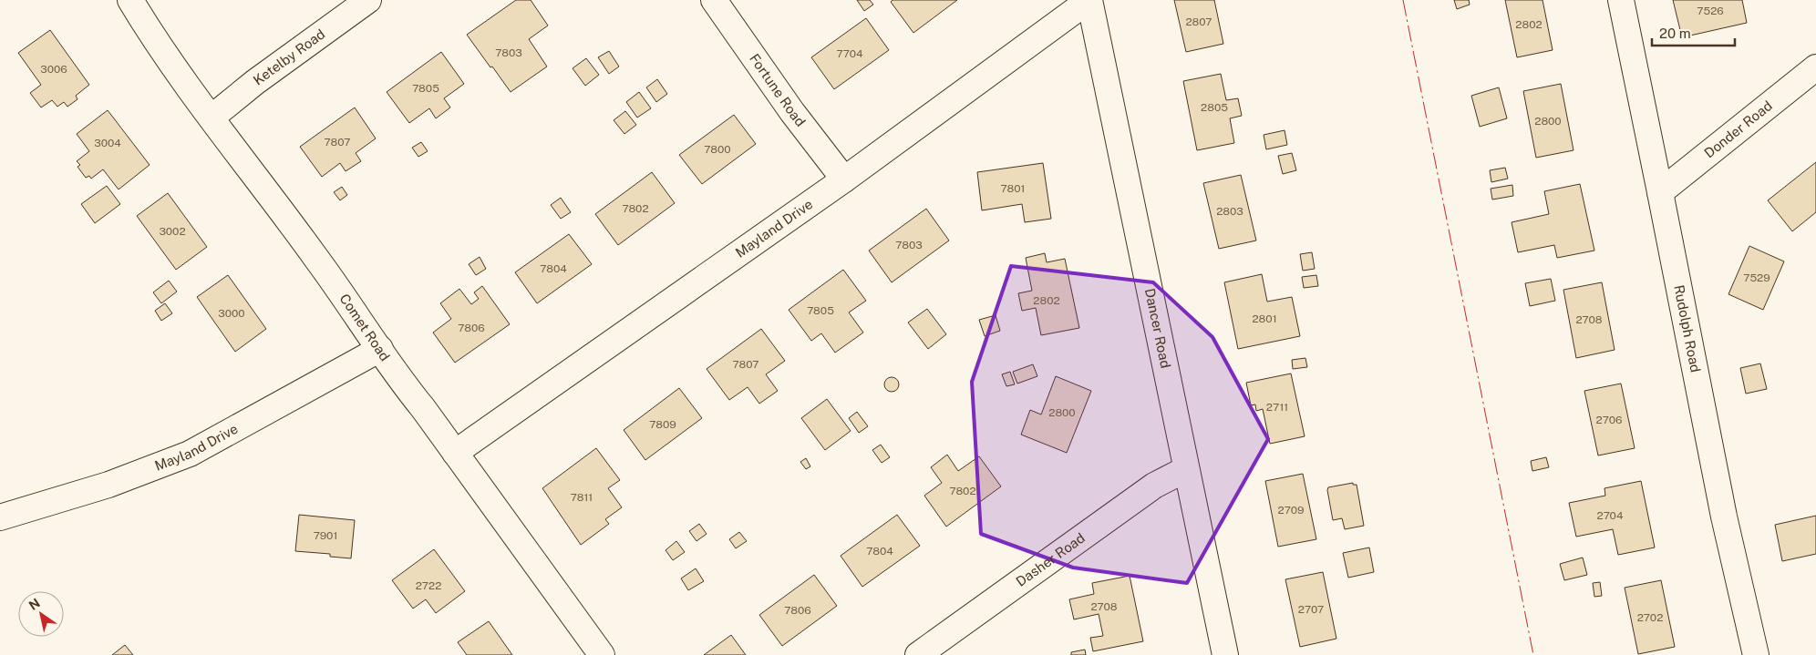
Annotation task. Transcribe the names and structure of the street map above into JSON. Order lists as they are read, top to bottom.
{
  "streets": {
    "street": [
      "Ketelby Road",
      "Fortune Road",
      "Donder Road",
      "Mayland Drive",
      "Comet Road",
      "Dancer Road",
      "Rudolph Road",
      "Dasher Road"
    ]
  },
  "crossings": [
    ["Ketelby Road", "Comet Road"],
    ["Fortune Road", "Mayland Drive"],
    ["Donder Road", "Rudolph Road"],
    ["Mayland Drive", "Comet Road"],
    ["Mayland Drive", "Dancer Road"],
    ["Dancer Road", "Dasher Road"]
  ],
  "house_numbers": [
    "7526",
    "2807",
    "2802",
    "7803",
    "7704",
    "3006",
    "7805",
    "2805",
    "2800",
    "7807",
    "3004",
    "7800",
    "7801",
    "7802",
    "2803",
    "3002",
    "7803",
    "7804",
    "7529",
    "2802",
    "7805",
    "3000",
    "2801",
    "2708",
    "7806",
    "7807",
    "2711",
    "2800",
    "2706",
    "7809",
    "7802",
    "7811",
    "2709",
    "2704",
    "7901",
    "7804",
    "2722",
    "2708",
    "2707",
    "7806",
    "2702"
  ],
  "scale_bar": "20 m",
  "north": "top left"
}
